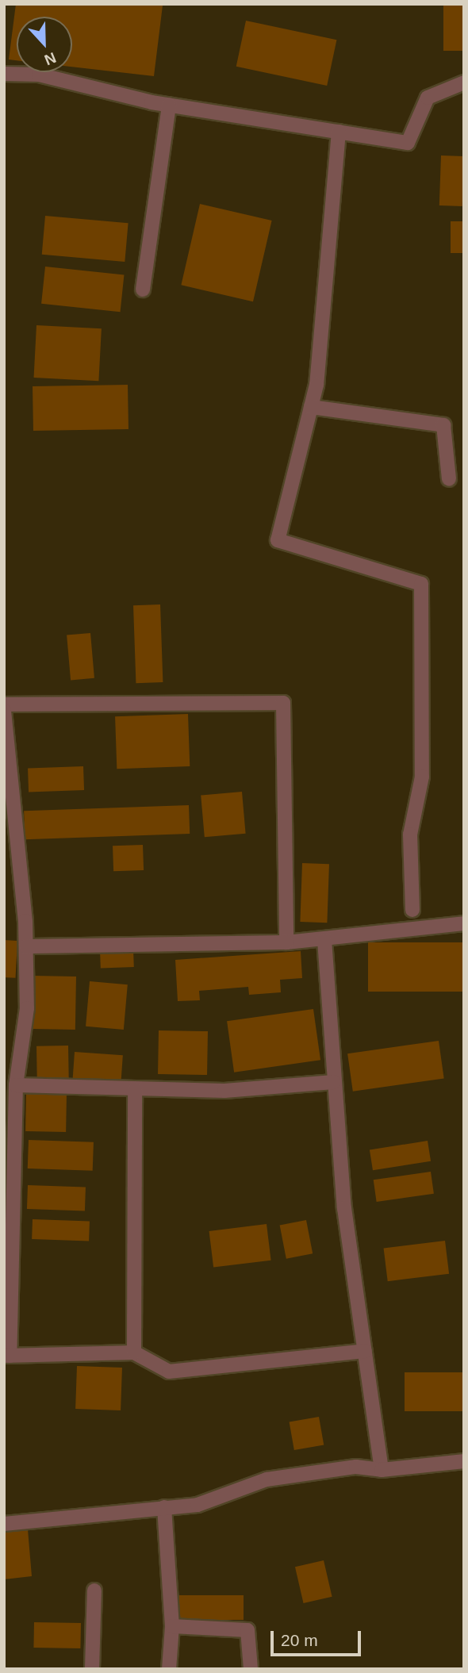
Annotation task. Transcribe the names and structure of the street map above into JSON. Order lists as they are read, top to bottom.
{
  "scale_bar": "20 m",
  "north": "bottom"
}
